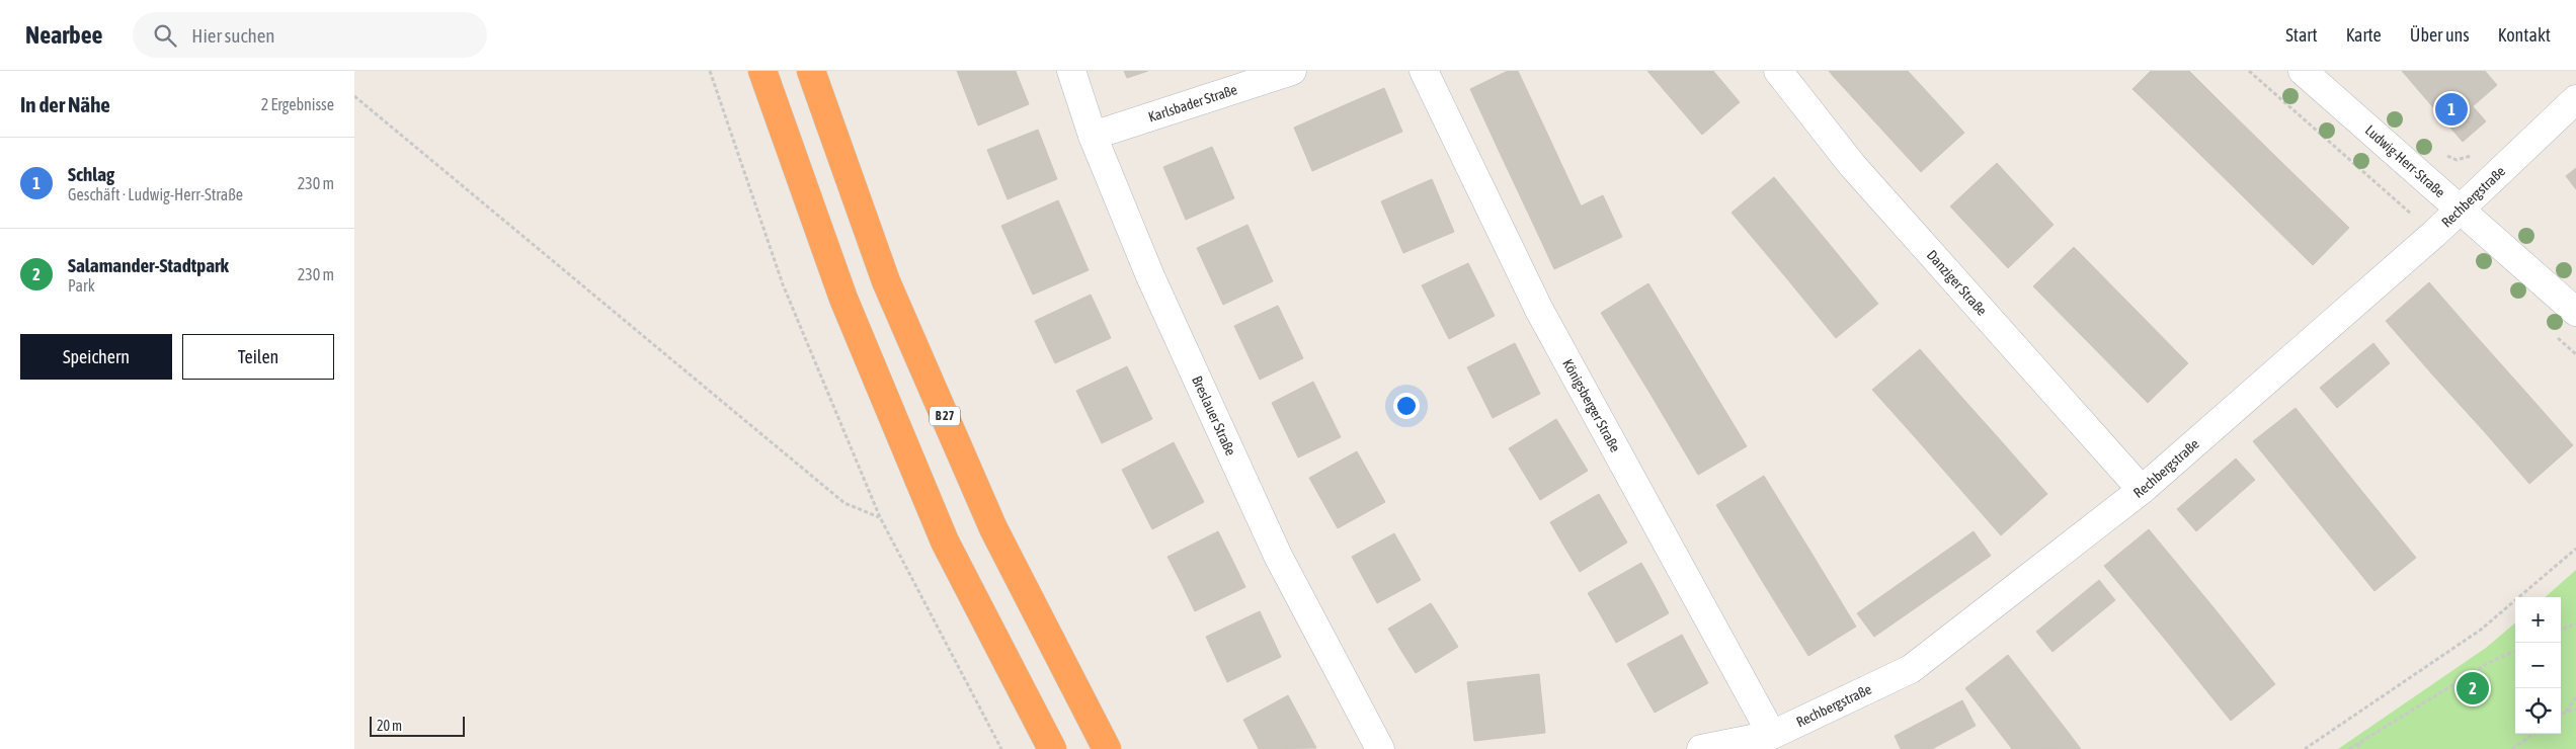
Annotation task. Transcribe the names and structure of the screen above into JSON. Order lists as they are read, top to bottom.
{
  "streets": {
    "highway": ["B 27"],
    "street": [
      "Karlsbader Straße",
      "Ludwig-Herr-Straße",
      "Rechbergstraße",
      "Danziger Straße",
      "Königsberger Straße",
      "Breslauer Straße"
    ]
  },
  "crossings": [
    ["Karlsbader Straße", "Breslauer Straße"],
    ["Ludwig-Herr-Straße", "Rechbergstraße"],
    ["Rechbergstraße", "Danziger Straße"],
    ["Rechbergstraße", "Königsberger Straße"]
  ],
  "scale_bar": "20 m",
  "page": {
    "header": "Nearbee",
    "search": "Hier suchen",
    "nav": [
      "Start",
      "Karte",
      "Über uns",
      "Kontakt"
    ],
    "heading": ["In der Nähe", "2 Ergebnisse"],
    "pins": ["1", "2"],
    "list": [
      {
        "mark": "1",
        "name": "Schlag",
        "note": "Geschäft · Ludwig-Herr-Straße",
        "value": "230 m"
      },
      {
        "mark": "2",
        "name": "Salamander-Stadtpark",
        "note": "Park",
        "value": "230 m"
      }
    ],
    "buttons": ["Speichern", "Teilen"],
    "map_buttons": ["+", "−"],
    "scale": "20 m"
  }
}
